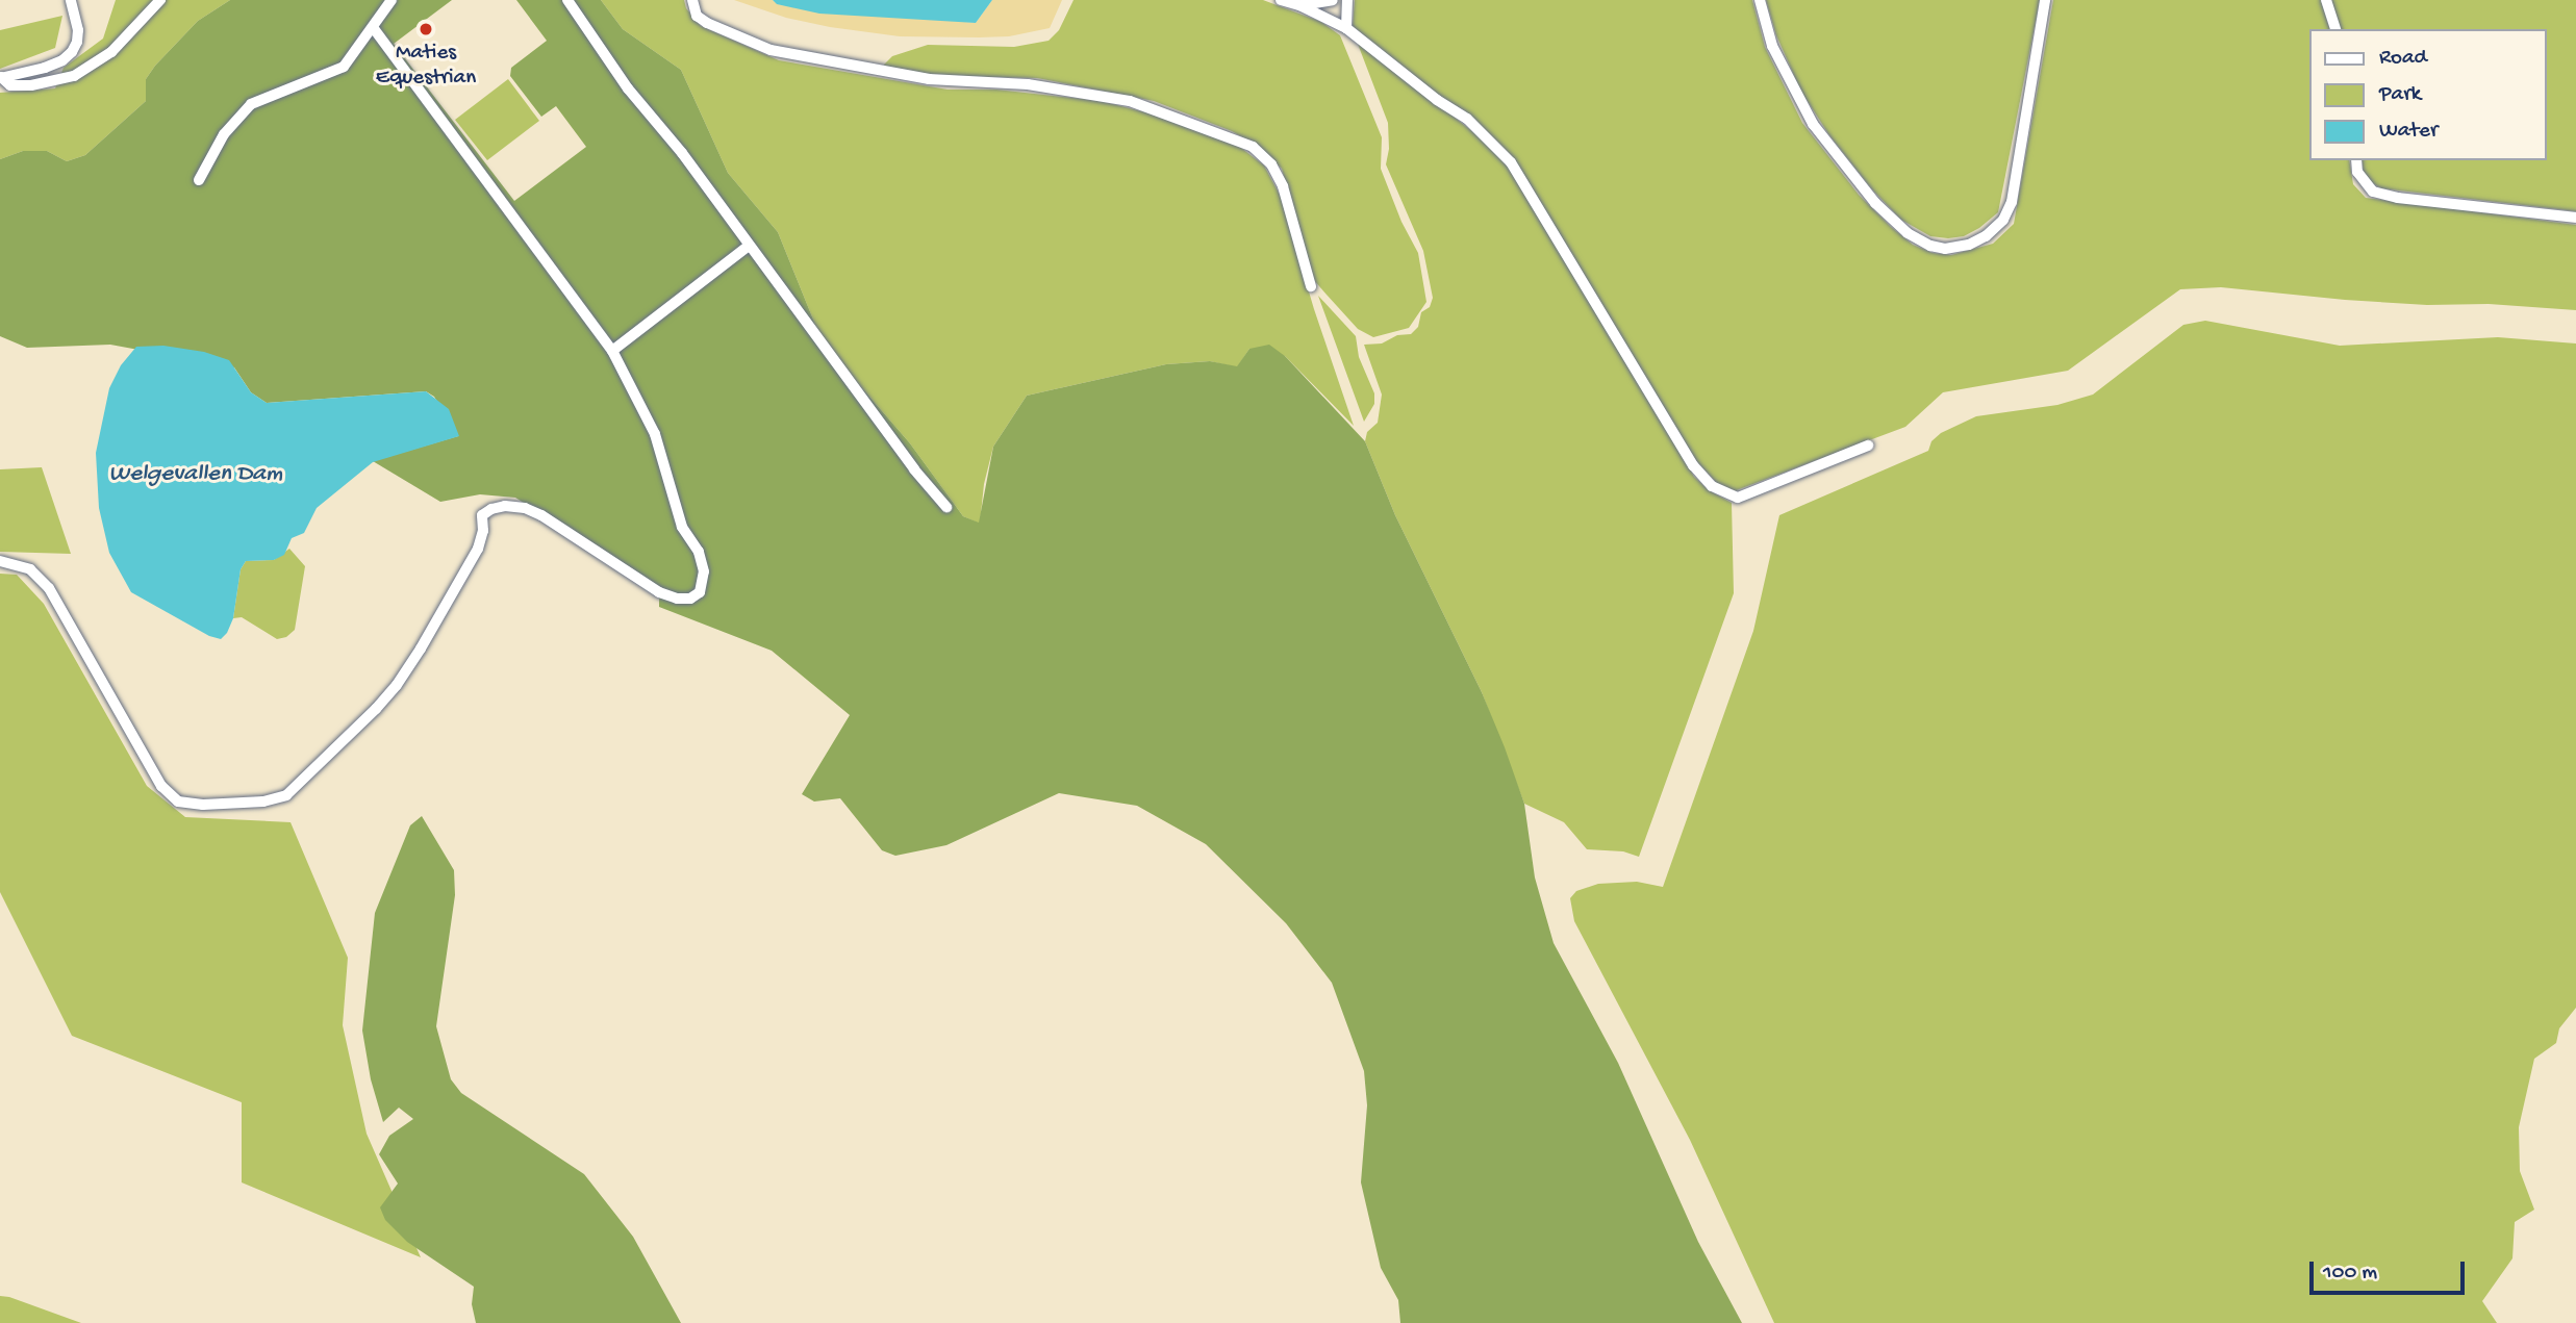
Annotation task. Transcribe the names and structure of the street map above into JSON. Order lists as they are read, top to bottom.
{
  "water": ["Welgevallen Dam"],
  "places": ["Maties Equestrian"],
  "legend": ["Road", "Park", "Water"],
  "scale_bar": "100 m"
}
